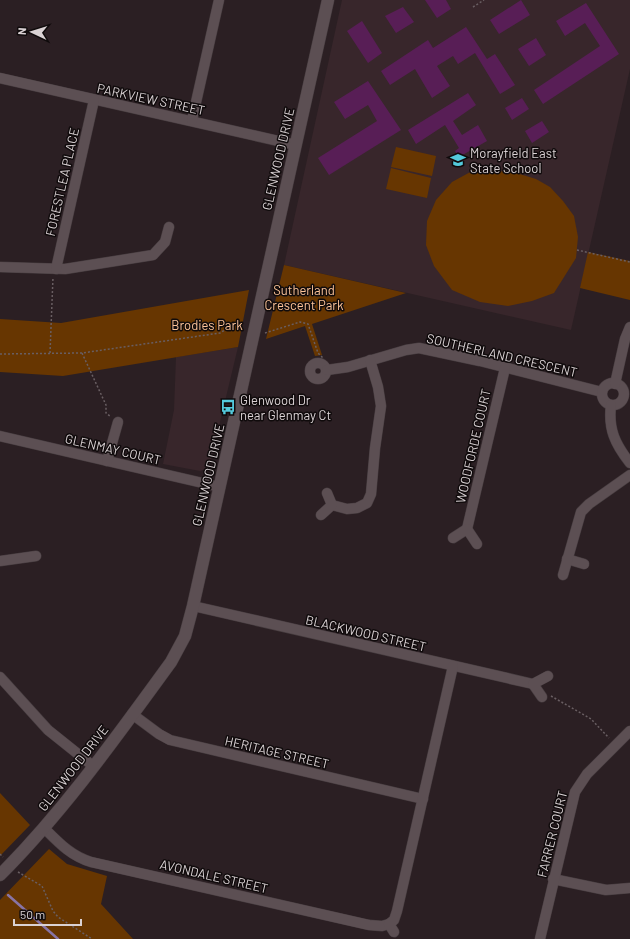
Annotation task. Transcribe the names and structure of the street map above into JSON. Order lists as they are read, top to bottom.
{
  "streets": {
    "street": [
      "PARKVIEW STREET",
      "GLENWOOD DRIVE",
      "FORESTLEA PLACE",
      "SOUTHERLAND CRESCENT",
      "WOODFORDE COURT",
      "GLENMAY COURT",
      "BLACKWOOD STREET",
      "HERITAGE STREET",
      "FARRER COURT",
      "AVONDALE STREET"
    ]
  },
  "crossings": [
    ["PARKVIEW STREET", "GLENWOOD DRIVE"],
    ["PARKVIEW STREET", "FORESTLEA PLACE"],
    ["GLENWOOD DRIVE", "GLENMAY COURT"],
    ["GLENWOOD DRIVE", "BLACKWOOD STREET"],
    ["GLENWOOD DRIVE", "HERITAGE STREET"],
    ["GLENWOOD DRIVE", "AVONDALE STREET"],
    ["SOUTHERLAND CRESCENT", "WOODFORDE COURT"],
    ["BLACKWOOD STREET", "AVONDALE STREET"],
    ["HERITAGE STREET", "AVONDALE STREET"]
  ],
  "parks": ["Sutherland Crescent Park", "Brodies Park"],
  "places": {
    "school or university": ["Morayfield East State School"],
    "bus stop": ["Glenwood Dr near Glenmay Ct"]
  },
  "scale_bar": "50 m",
  "north": "left"
}
